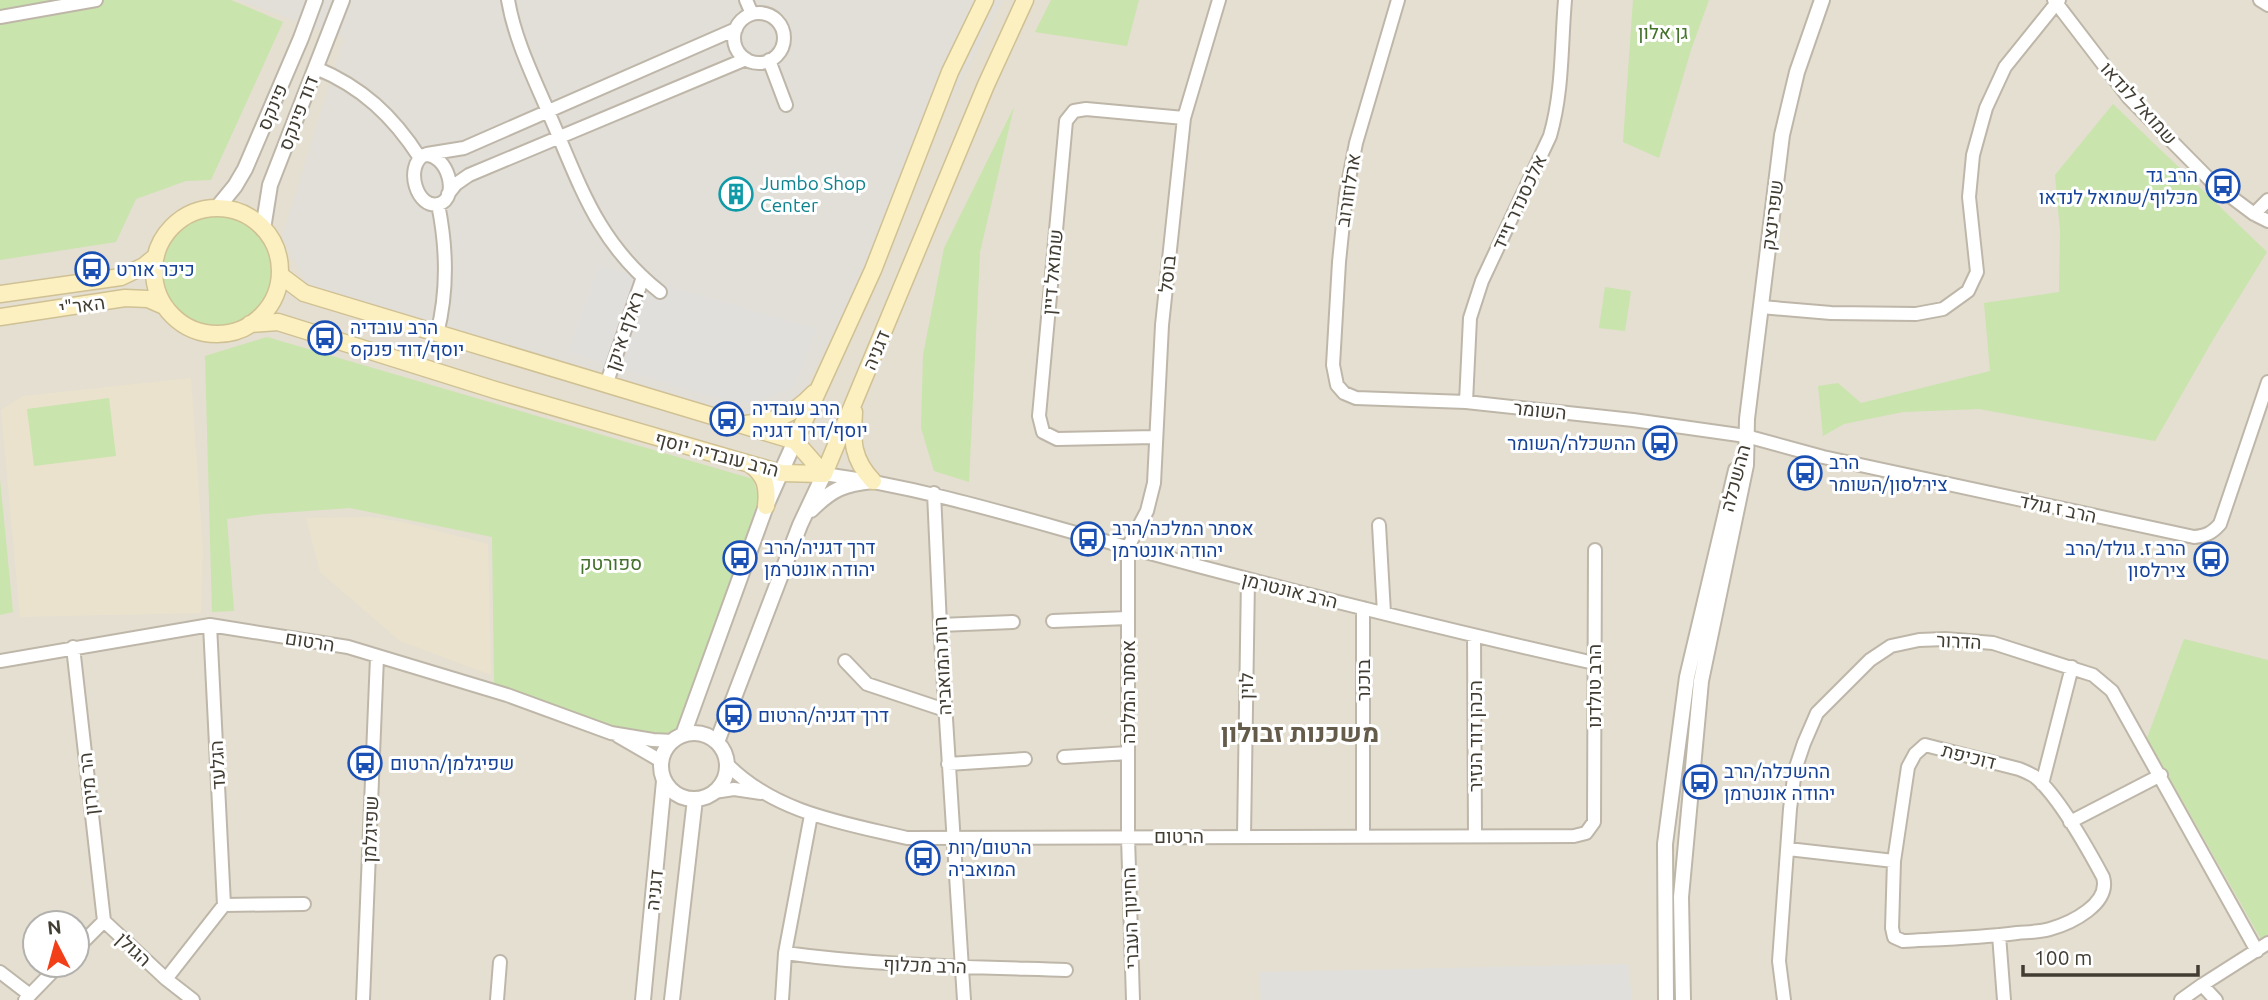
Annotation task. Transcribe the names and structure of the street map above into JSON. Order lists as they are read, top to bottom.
{
  "streets": {
    "main road": ["האר\"י", "דגניה", "הרב עובדיה יוסף"],
    "street": [
      "שמואל לנדאו",
      "פינקס",
      "דוד פינקס",
      "ארלוזורוב",
      "אלכסנדר זייד",
      "שפרינצק",
      "שמואל דיין",
      "בוסל",
      "ראלף איקן",
      "השומר",
      "ההשכלה",
      "הרב ז גולד",
      "הרב אונטרמן",
      "הרטום",
      "הדרור",
      "רות המואביה",
      "בוכנר",
      "לוין",
      "הרב טולדנו",
      "אסתר המלכה",
      "הכהן דוד הנזיר",
      "דוכיפת",
      "הגלעד",
      "הר מירון",
      "שפיגלמן",
      "החינוך העברי",
      "הגולן",
      "הרב מכלוף"
    ]
  },
  "crossings": [
    ["פינקס", "דוד פינקס"],
    ["פינקס", "האר\"י"],
    ["פינקס", "הרב עובדיה יוסף"],
    ["דוד פינקס", "האר\"י"],
    ["דוד פינקס", "הרב עובדיה יוסף"],
    ["ארלוזורוב", "השומר"],
    ["אלכסנדר זייד", "השומר"],
    ["שפרינצק", "השומר"],
    ["שפרינצק", "ההשכלה"],
    ["שפרינצק", "הרב ז גולד"],
    ["שמואל דיין", "בוסל"],
    ["בוסל", "הרב אונטרמן"],
    ["בוסל", "אסתר המלכה"],
    ["האר\"י", "הרב עובדיה יוסף"],
    ["ראלף איקן", "הרב עובדיה יוסף"],
    ["דגניה", "הרב עובדיה יוסף"],
    ["דגניה", "הרב אונטרמן"],
    ["דגניה", "הרטום"],
    ["השומר", "ההשכלה"],
    ["השומר", "הרב ז גולד"],
    ["הרב עובדיה יוסף", "הרב אונטרמן"],
    ["ההשכלה", "הרב ז גולד"],
    ["הרב אונטרמן", "רות המואביה"],
    ["הרב אונטרמן", "בוכנר"],
    ["הרב אונטרמן", "לוין"],
    ["הרב אונטרמן", "הרב טולדנו"],
    ["הרב אונטרמן", "אסתר המלכה"],
    ["הרב אונטרמן", "הכהן דוד הנזיר"],
    ["הרטום", "רות המואביה"],
    ["הרטום", "בוכנר"],
    ["הרטום", "לוין"],
    ["הרטום", "הרב טולדנו"],
    ["הרטום", "אסתר המלכה"],
    ["הרטום", "הכהן דוד הנזיר"],
    ["הרטום", "הגלעד"],
    ["הרטום", "הר מירון"],
    ["הרטום", "שפיגלמן"],
    ["הרטום", "החינוך העברי"],
    ["רות המואביה", "הרב מכלוף"],
    ["אסתר המלכה", "החינוך העברי"],
    ["הר מירון", "הגולן"]
  ],
  "districts": ["משכנות זבולון"],
  "parks": ["גן אלון", "ספורטק"],
  "places": {
    "bus stop": [
      "הרב גד מכלוף/שמואל לנדאו",
      "כיכר אורט",
      "הרב עובדיה יוסף/דוד פנקס",
      "הרב עובדיה יוסף/דרך דגניה",
      "ההשכלה/השומר",
      "הרב צירלסון/השומר",
      "אסתר המלכה/הרב יהודה אונטרמן",
      "דרך דגניה/הרב יהודה אונטרמן",
      "הרב ז. גולד/הרב צירלסון",
      "דרך דגניה/הרטום",
      "שפיגלמן/הרטום",
      "ההשכלה/הרב יהודה אונטרמן",
      "הרטום/רות המואביה"
    ],
    "building": ["Jumbo Shop Center"]
  },
  "scale_bar": "100 m",
  "north": "top"
}
